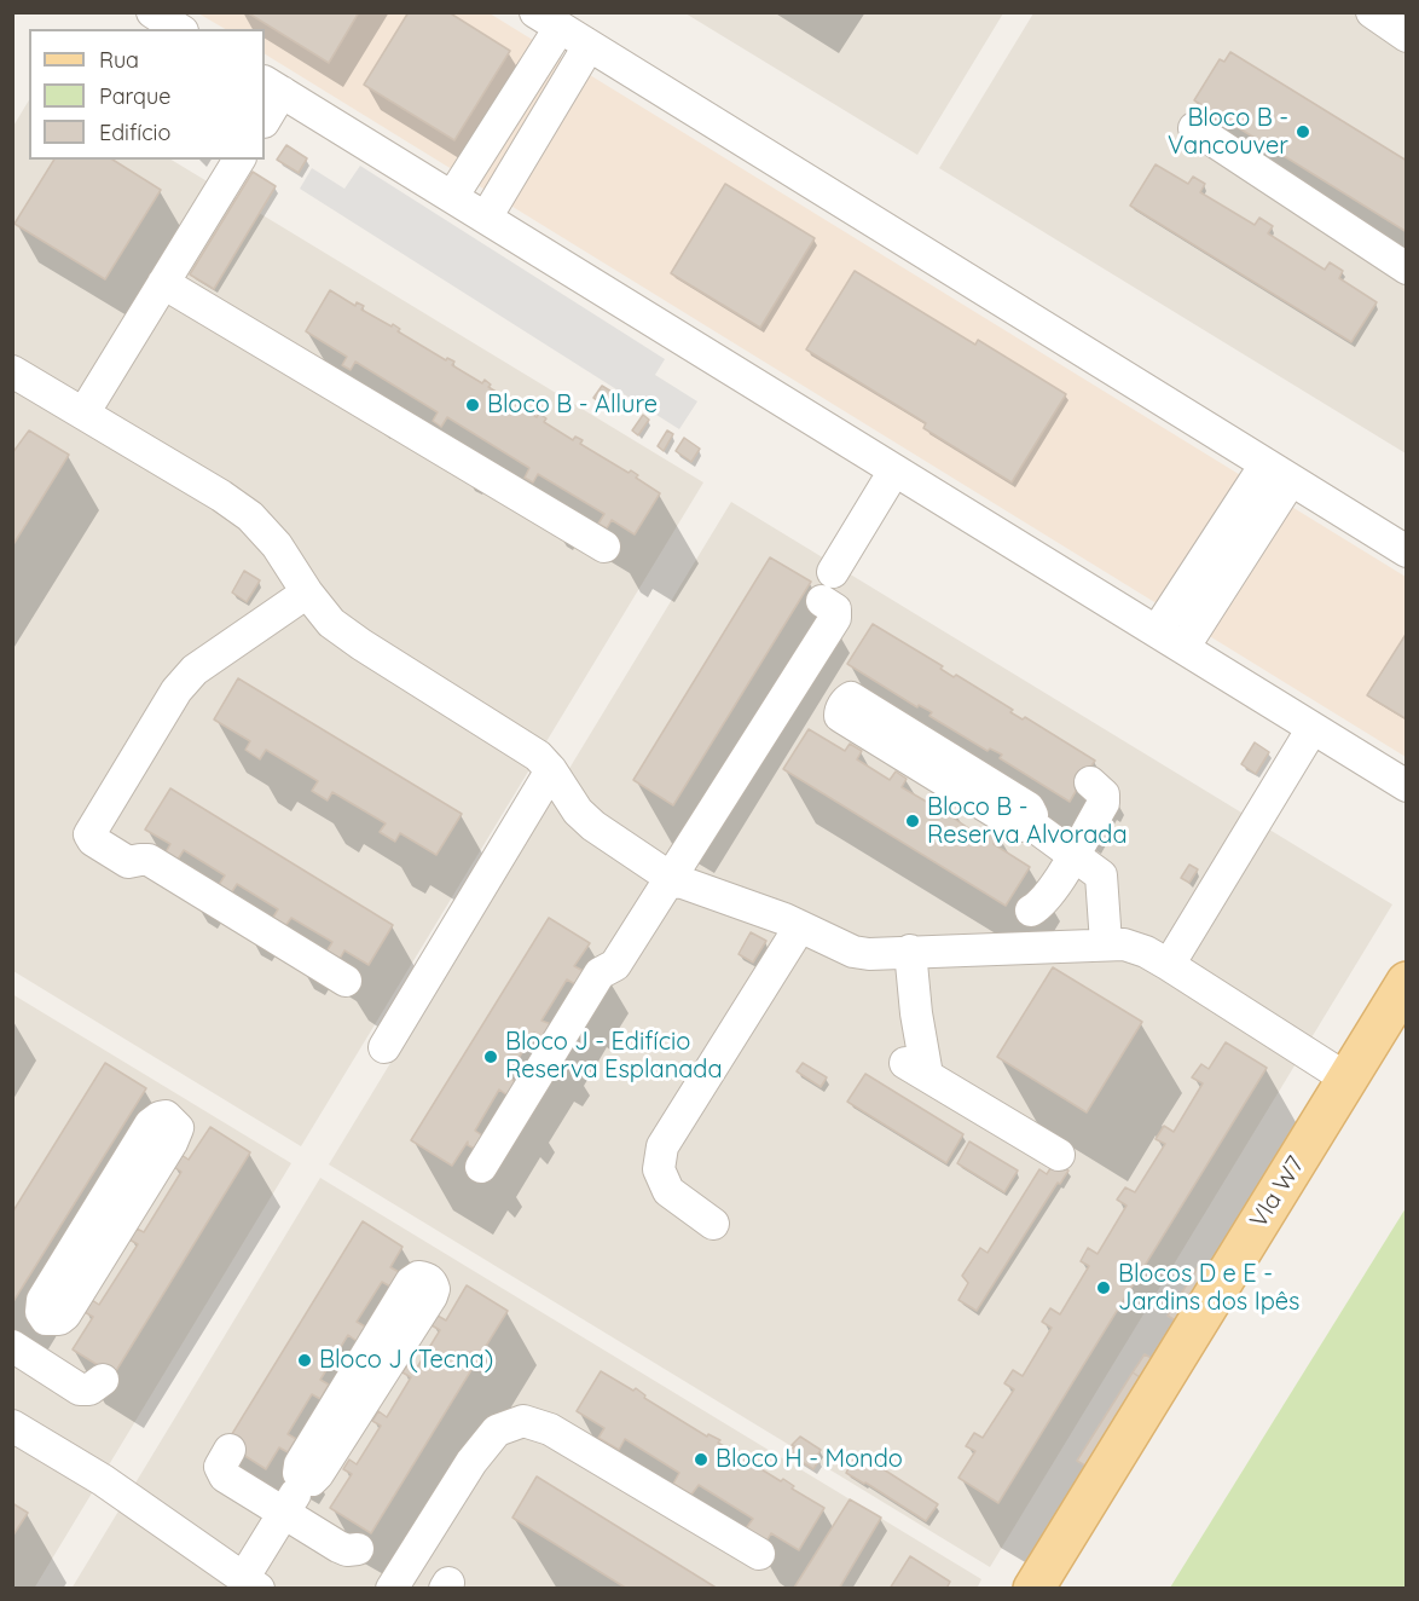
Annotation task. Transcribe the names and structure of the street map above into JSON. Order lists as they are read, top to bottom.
{
  "streets": {
    "main road": ["Vla W7"]
  },
  "places": [
    "Bloco B - Vancouver",
    "Bloco B - Allure",
    "Bloco B - Reserva Alvorada",
    "Bloco J - Edifício Reserva Esplanada",
    "Blocos D e E - Jardins dos Ipês",
    "Bloco J (Tecna)",
    "Bloco H - Mondo"
  ],
  "legend": ["Rua", "Parque", "Edifício"]
}
